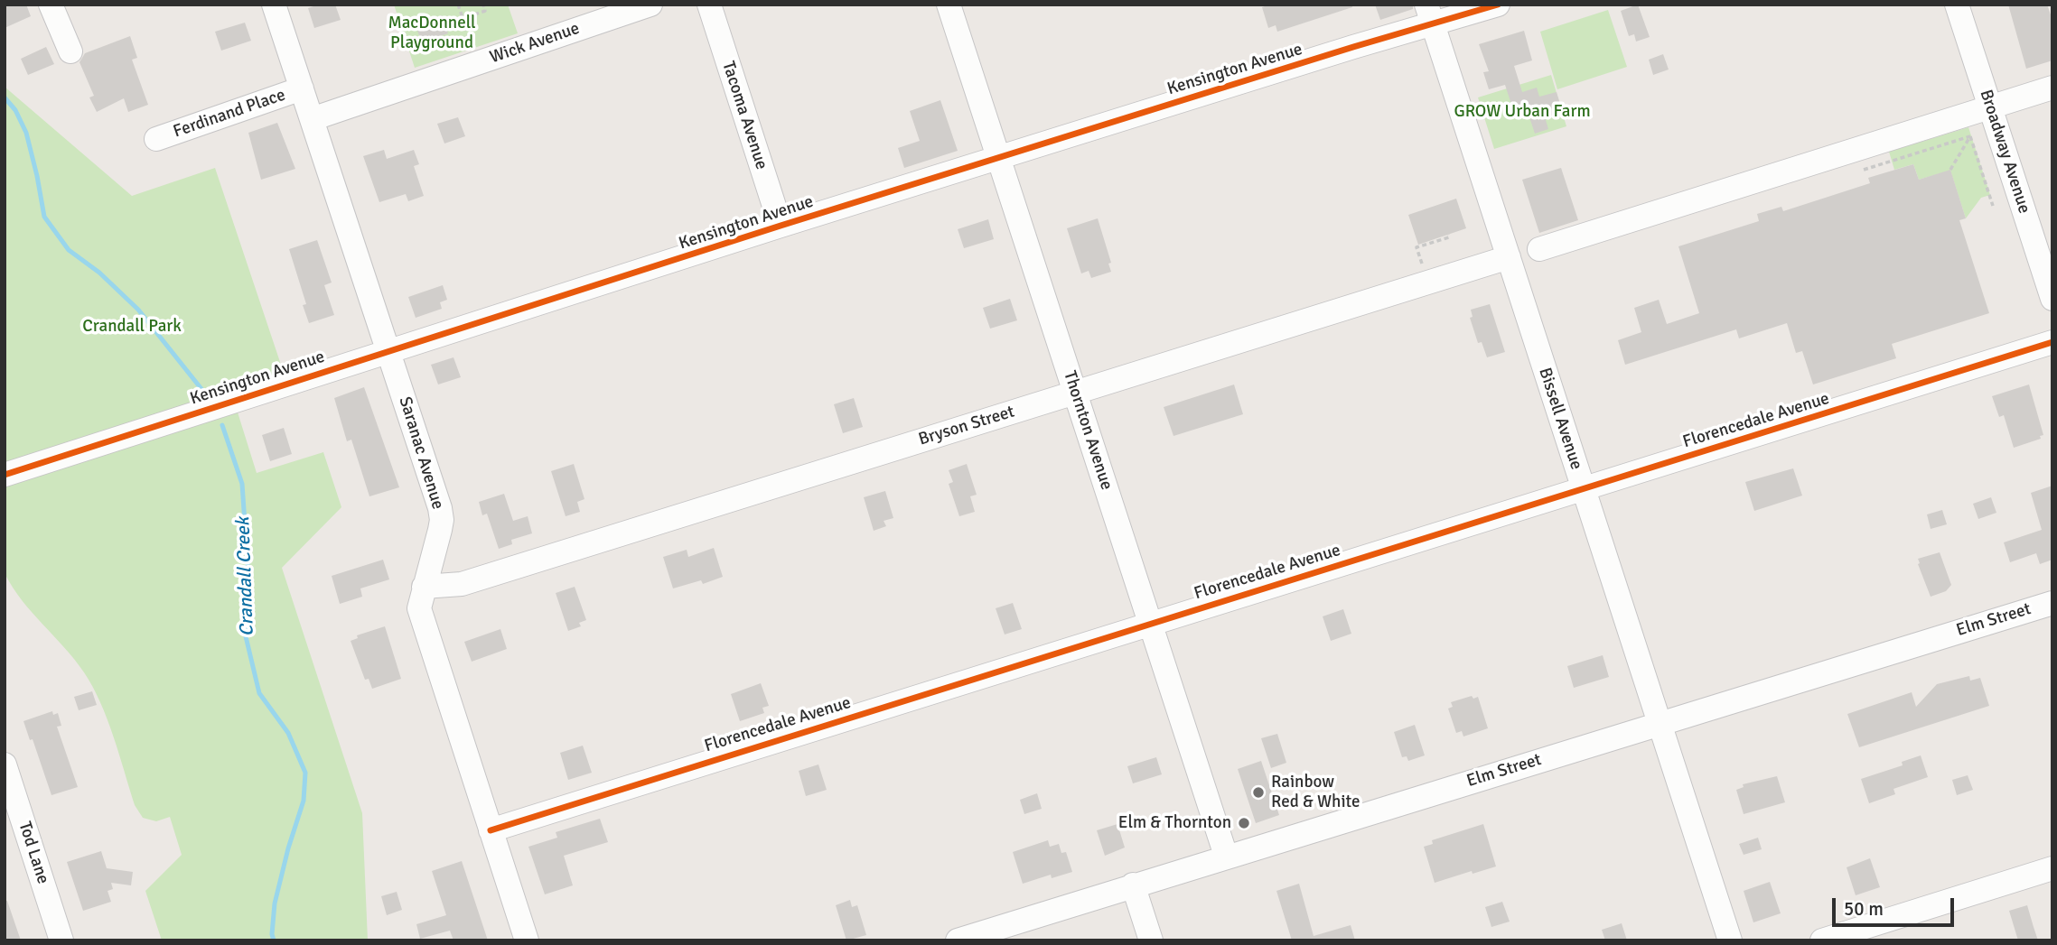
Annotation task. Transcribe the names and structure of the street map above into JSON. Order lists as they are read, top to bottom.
{
  "streets": {
    "street": [
      "Wick Avenue",
      "Kensington Avenue",
      "Ferdinand Place",
      "Tacoma Avenue",
      "Broadway Avenue",
      "Bissell Avenue",
      "Florencedale Avenue",
      "Bryson Street",
      "Thornton Avenue",
      "Saranac Avenue",
      "Elm Street",
      "Tod Lane"
    ]
  },
  "crossings": [
    ["Wick Avenue", "Saranac Avenue"],
    ["Kensington Avenue", "Tacoma Avenue"],
    ["Kensington Avenue", "Bissell Avenue"],
    ["Kensington Avenue", "Thornton Avenue"],
    ["Kensington Avenue", "Saranac Avenue"],
    ["Ferdinand Place", "Saranac Avenue"],
    ["Bissell Avenue", "Florencedale Avenue"],
    ["Bissell Avenue", "Bryson Street"],
    ["Bissell Avenue", "Elm Street"],
    ["Florencedale Avenue", "Thornton Avenue"],
    ["Florencedale Avenue", "Saranac Avenue"],
    ["Bryson Street", "Thornton Avenue"],
    ["Bryson Street", "Saranac Avenue"],
    ["Thornton Avenue", "Elm Street"]
  ],
  "water": ["Crandall Creek"],
  "parks": ["MacDonnell Playground", "GROW Urban Farm", "Crandall Park"],
  "places": ["Rainbow Red & White", "Elm & Thornton"],
  "scale_bar": "50 m"
}
